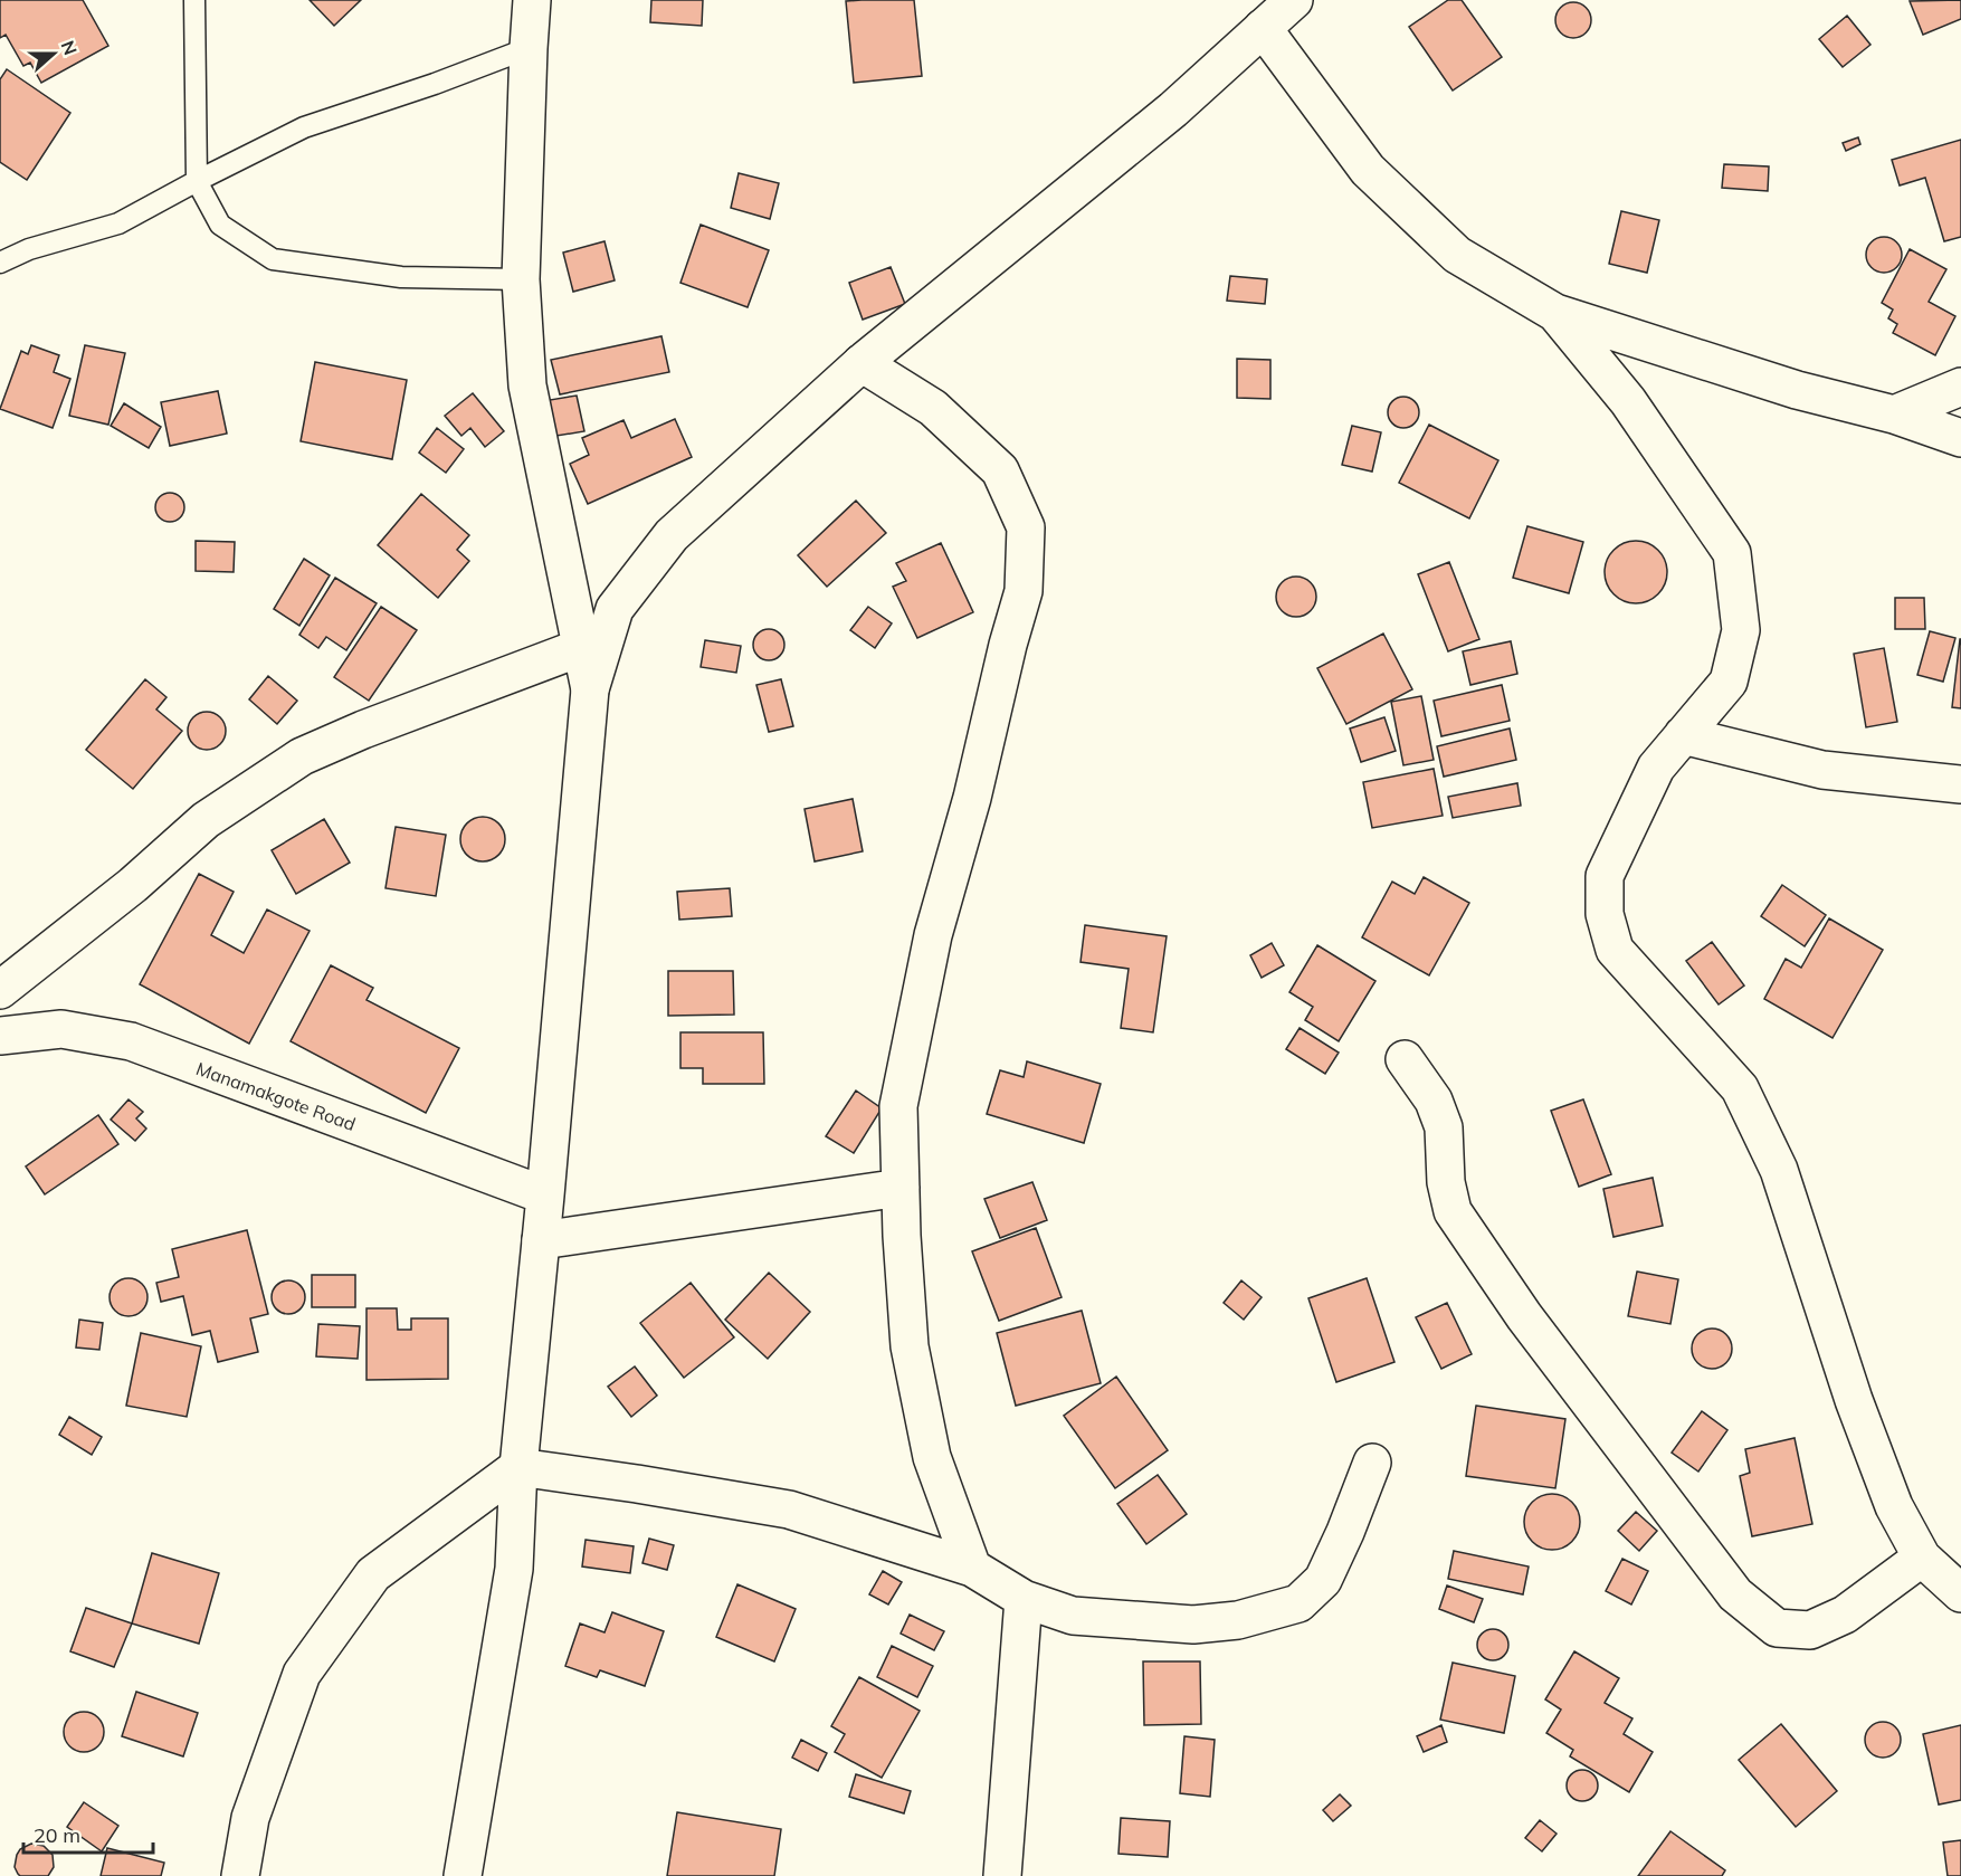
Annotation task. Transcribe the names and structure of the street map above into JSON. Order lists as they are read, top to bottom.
{
  "streets": {
    "street": ["Manamakgote Road"]
  },
  "scale_bar": "20 m",
  "north": "right"
}
